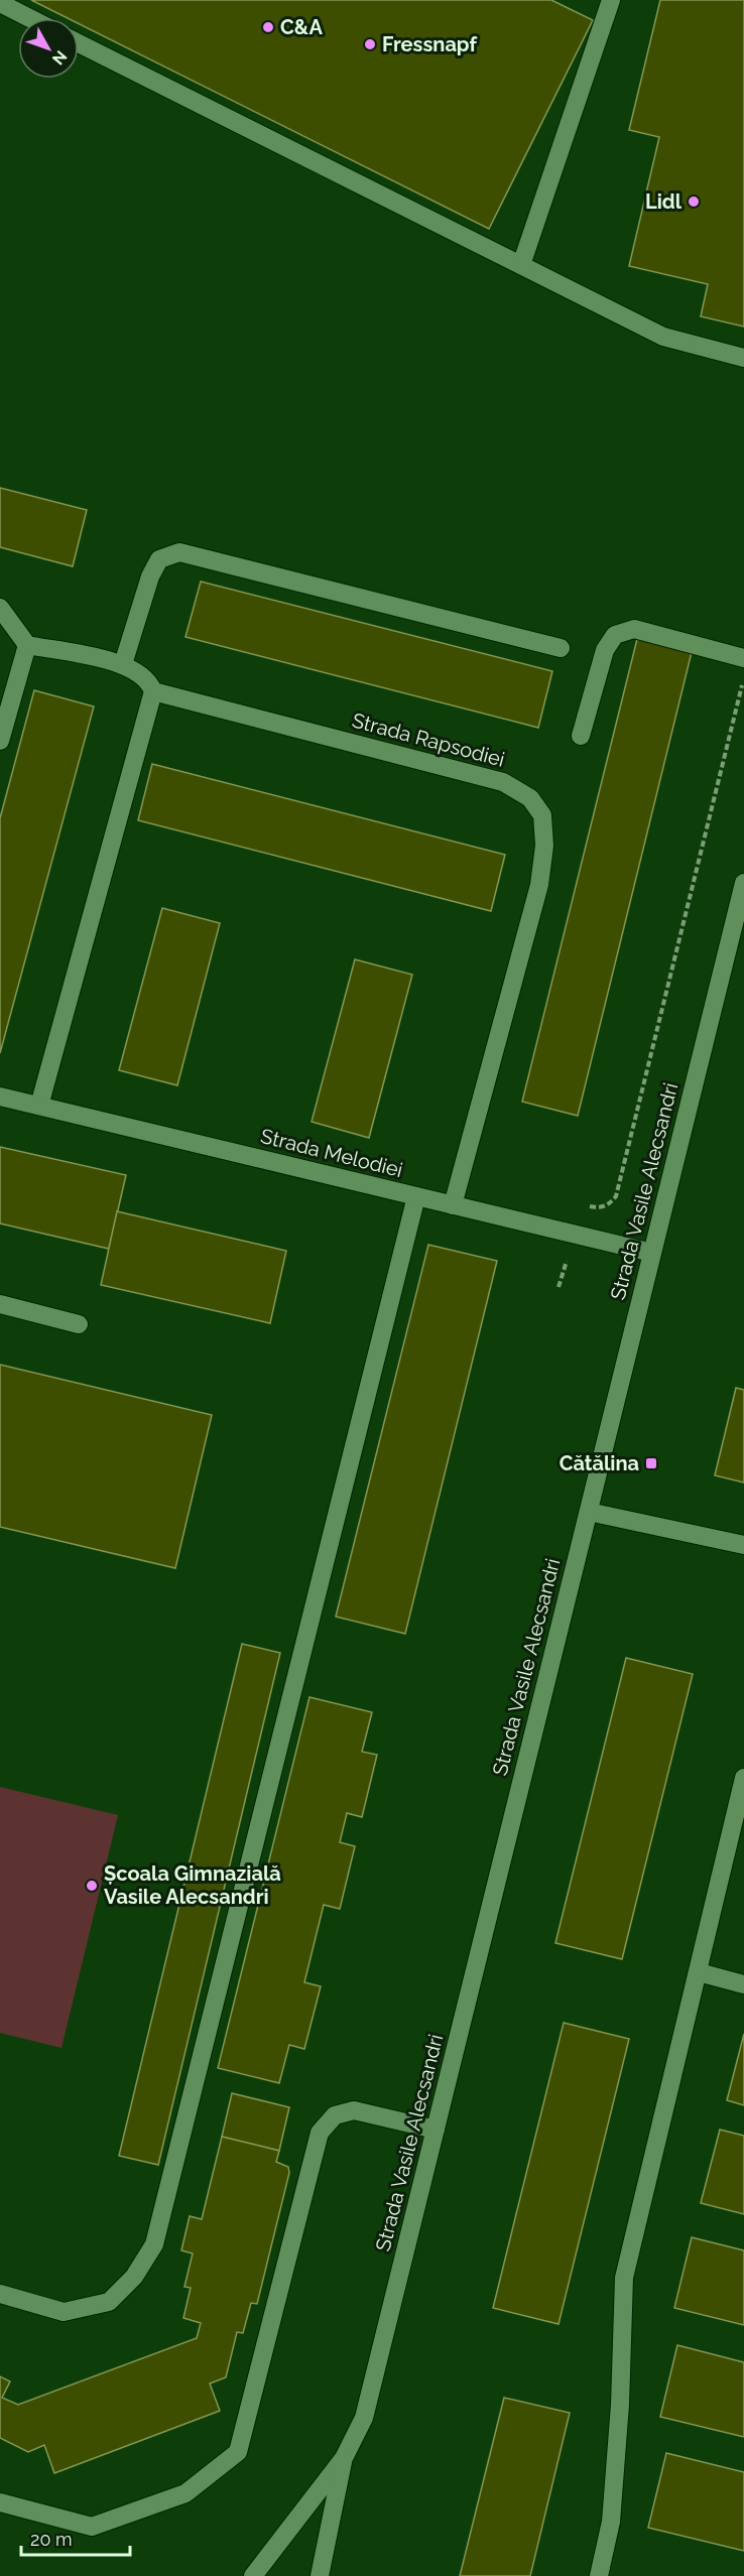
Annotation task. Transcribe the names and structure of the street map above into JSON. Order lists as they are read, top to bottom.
{
  "streets": {
    "street": ["Strada Rapsodiei", "Strada Melodiei", "Strada Vasile Alecsandri"]
  },
  "crossings": [
    ["Strada Rapsodiei", "Strada Melodiei"],
    ["Strada Melodiei", "Strada Vasile Alecsandri"]
  ],
  "places": {
    "other": [
      "C&A",
      "Fressnapf",
      "Lidl",
      "Școala Gimnazială Vasile Alecsandri"
    ],
    "transit": ["Cătălina"]
  },
  "scale_bar": "20 m",
  "north": "bottom right"
}
